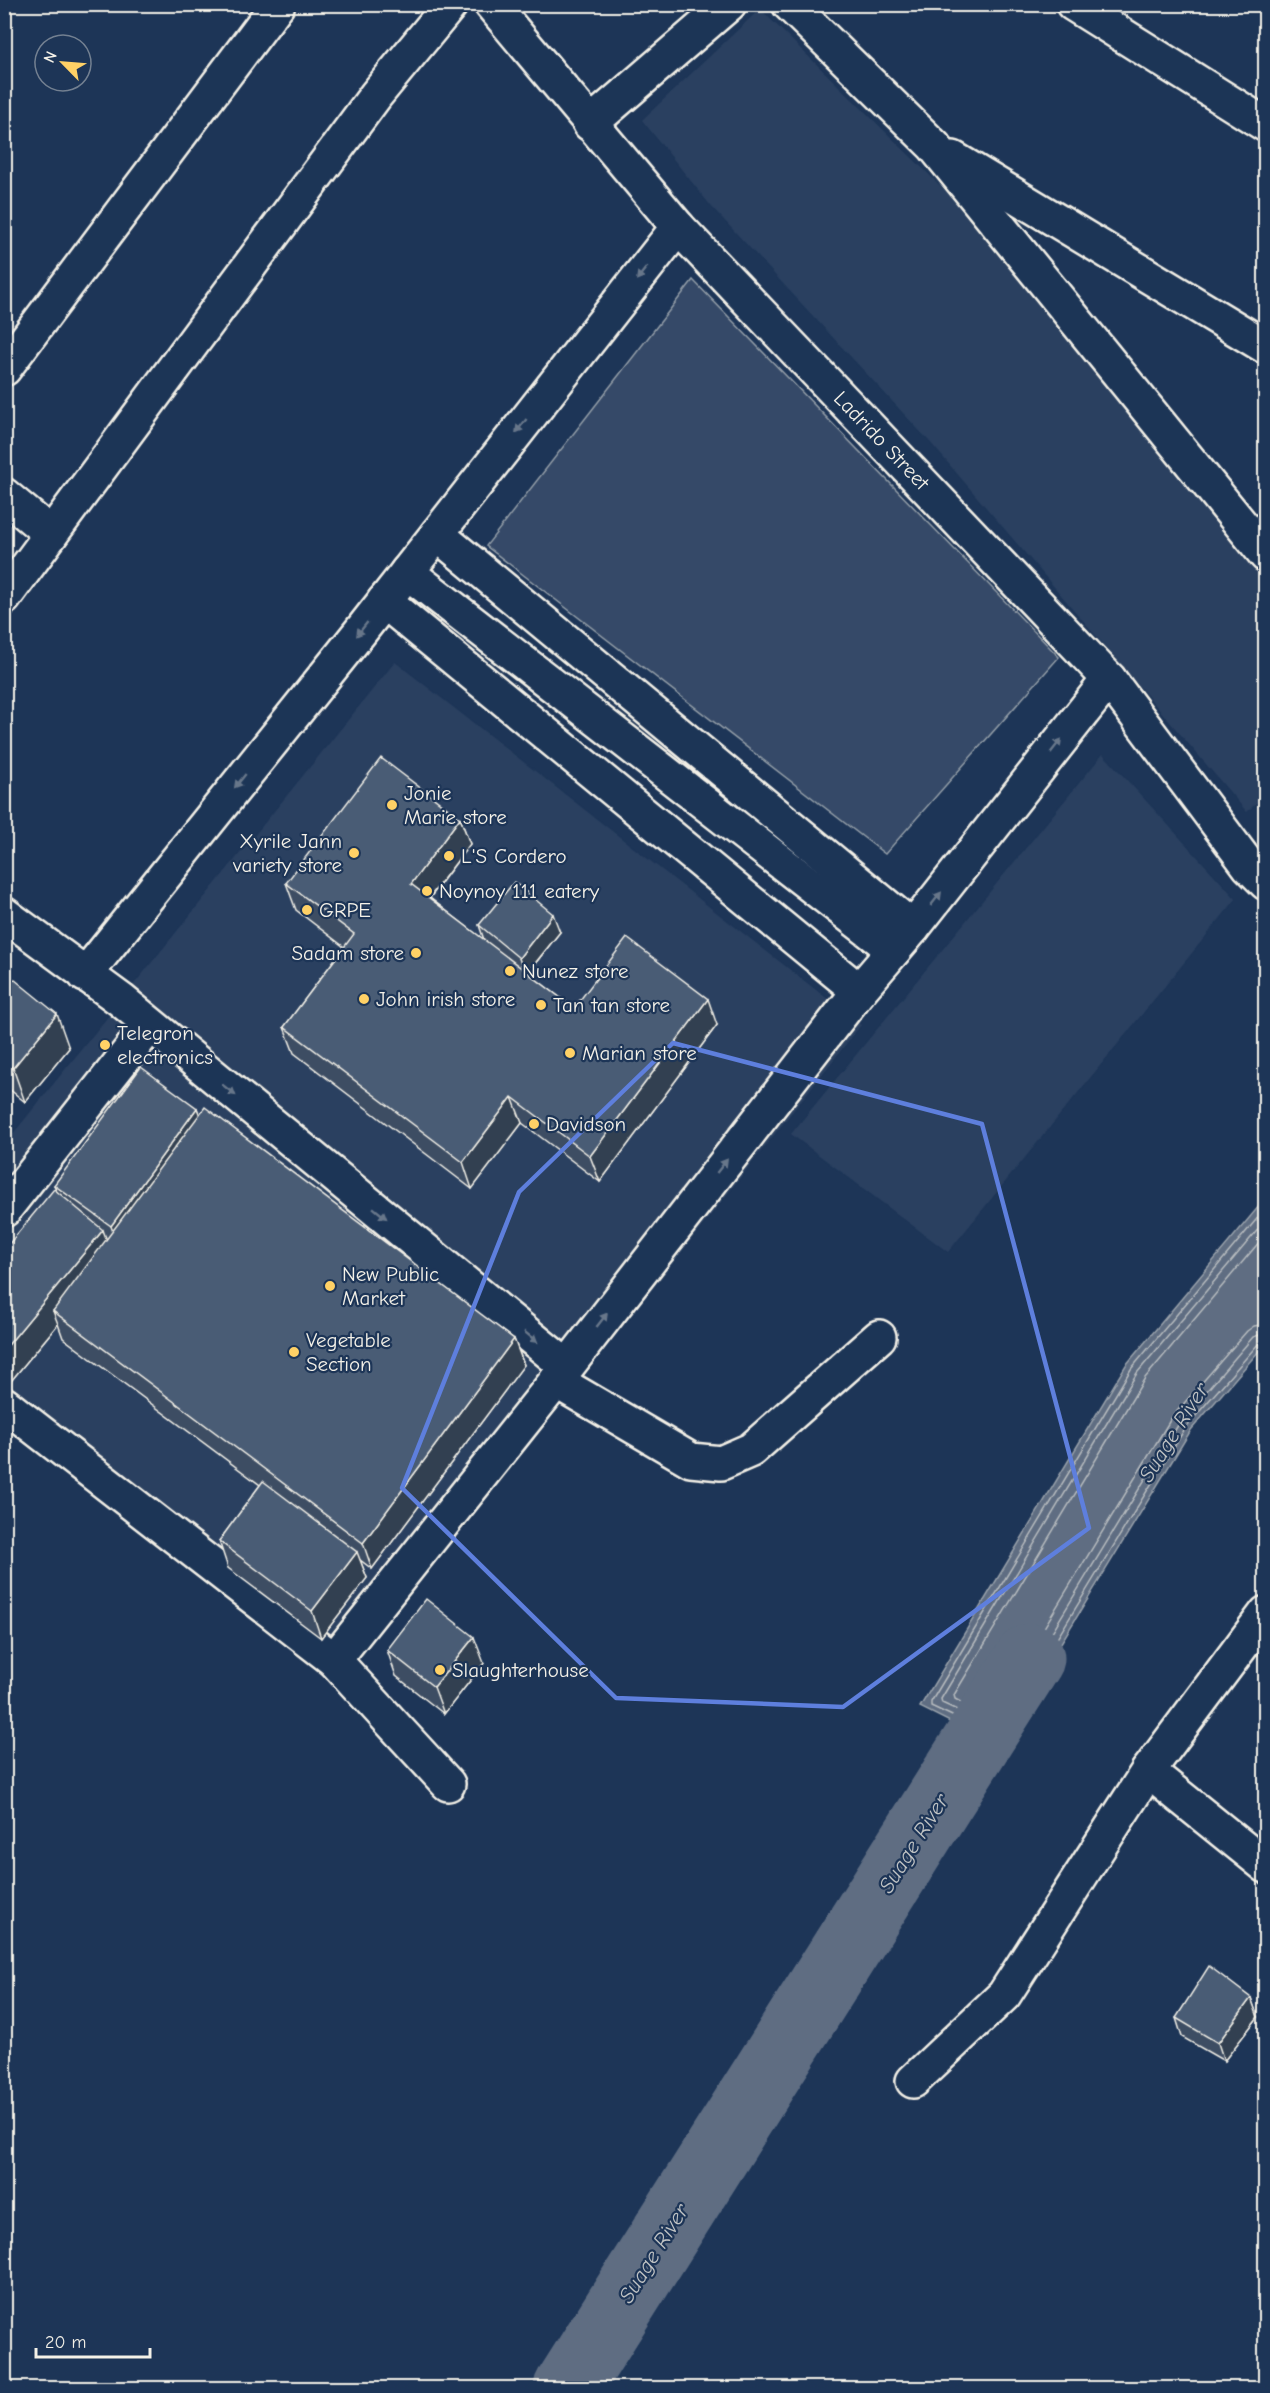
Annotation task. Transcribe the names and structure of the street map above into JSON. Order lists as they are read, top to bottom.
{
  "streets": {
    "street": ["Ladrido Street"]
  },
  "water": ["Suage River"],
  "places": [
    "Jonie Marie store",
    "Xyrile Jann variety store",
    "L'S Cordero",
    "Noynoy 111 eatery",
    "GRPE",
    "Sadam store",
    "Nunez store",
    "John irish store",
    "Tan tan store",
    "Telegron electronics",
    "Marian store",
    "Davidson",
    "New Public Market",
    "Vegetable Section",
    "Slaughterhouse"
  ],
  "scale_bar": "20 m",
  "north": "top left"
}
